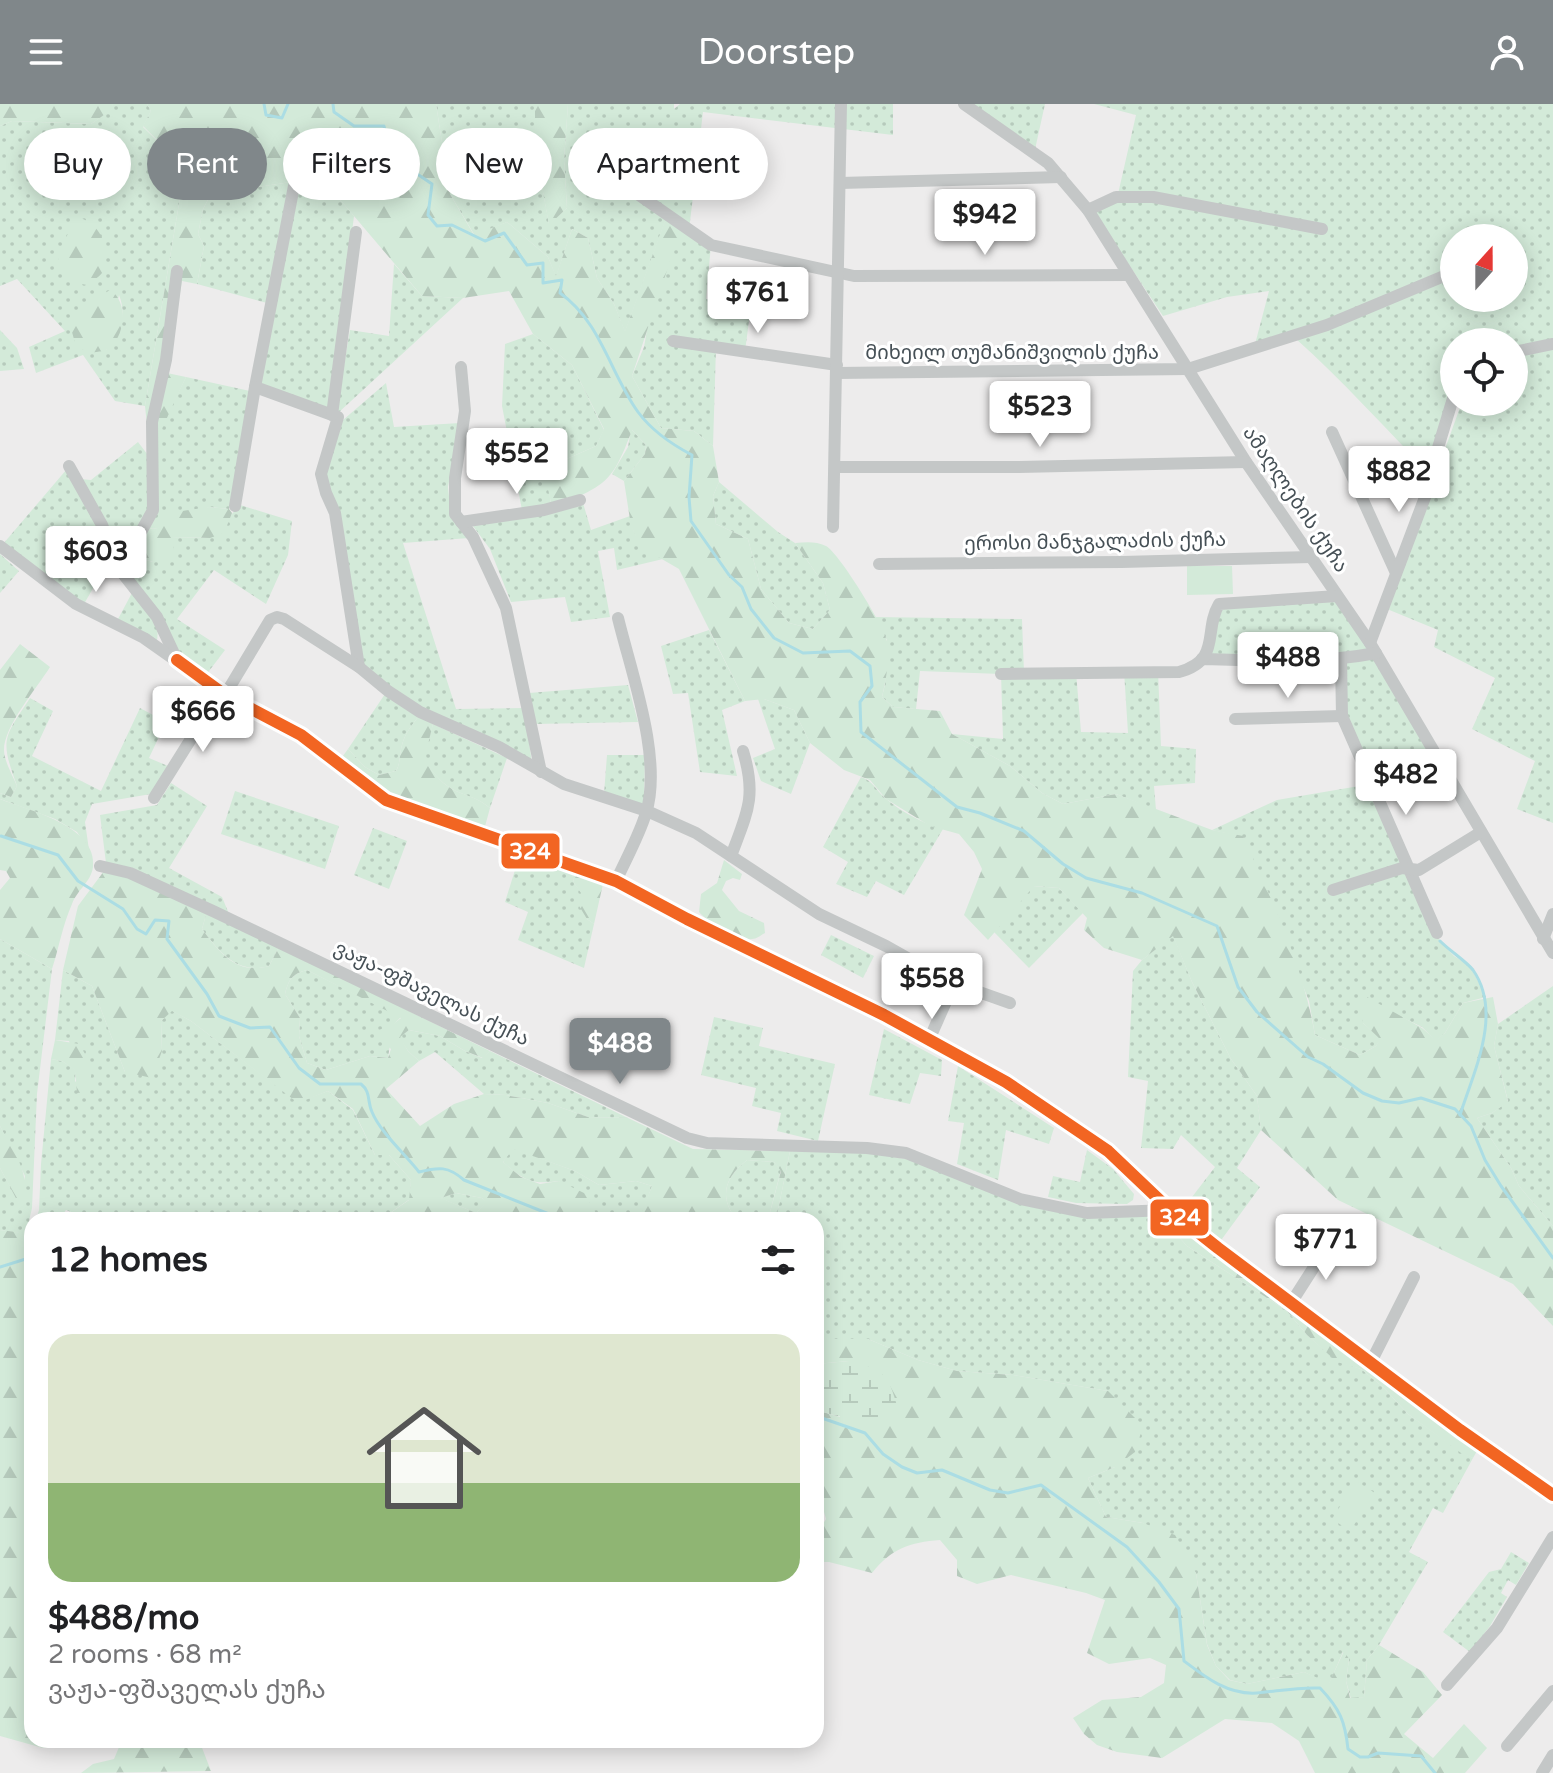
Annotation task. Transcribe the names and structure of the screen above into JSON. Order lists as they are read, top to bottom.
{
  "streets": {
    "street": [
      "მიხეილ თუმანიშვილის ქუჩა",
      "ამაღლების ქუჩა",
      "ეროსი მანჯგალაძის ქუჩა",
      "ვაჟა-ფშაველას ქუჩა"
    ]
  },
  "crossings": [
    ["მიხეილ თუმანიშვილის ქუჩა", "ამაღლების ქუჩა"],
    ["ამაღლების ქუჩა", "ეროსი მანჯგალაძის ქუჩა"]
  ],
  "lines": ["transit line 324"],
  "north": "top",
  "page": {
    "header": "Doorstep",
    "chip": [
      "Buy",
      "Rent",
      "Filters",
      "New",
      "Apartment"
    ],
    "price": [
      "$942",
      "$761",
      "$523",
      "$552",
      "$882",
      "$603",
      "$488",
      "$666",
      "$482",
      "$558",
      "$488",
      "$771"
    ],
    "heading": "12 homes",
    "list": [
      {
        "name": "$488/mo",
        "note": "2 rooms · 68 m² · ვაჟა-ფშაველას ქუჩა"
      }
    ]
  }
}
